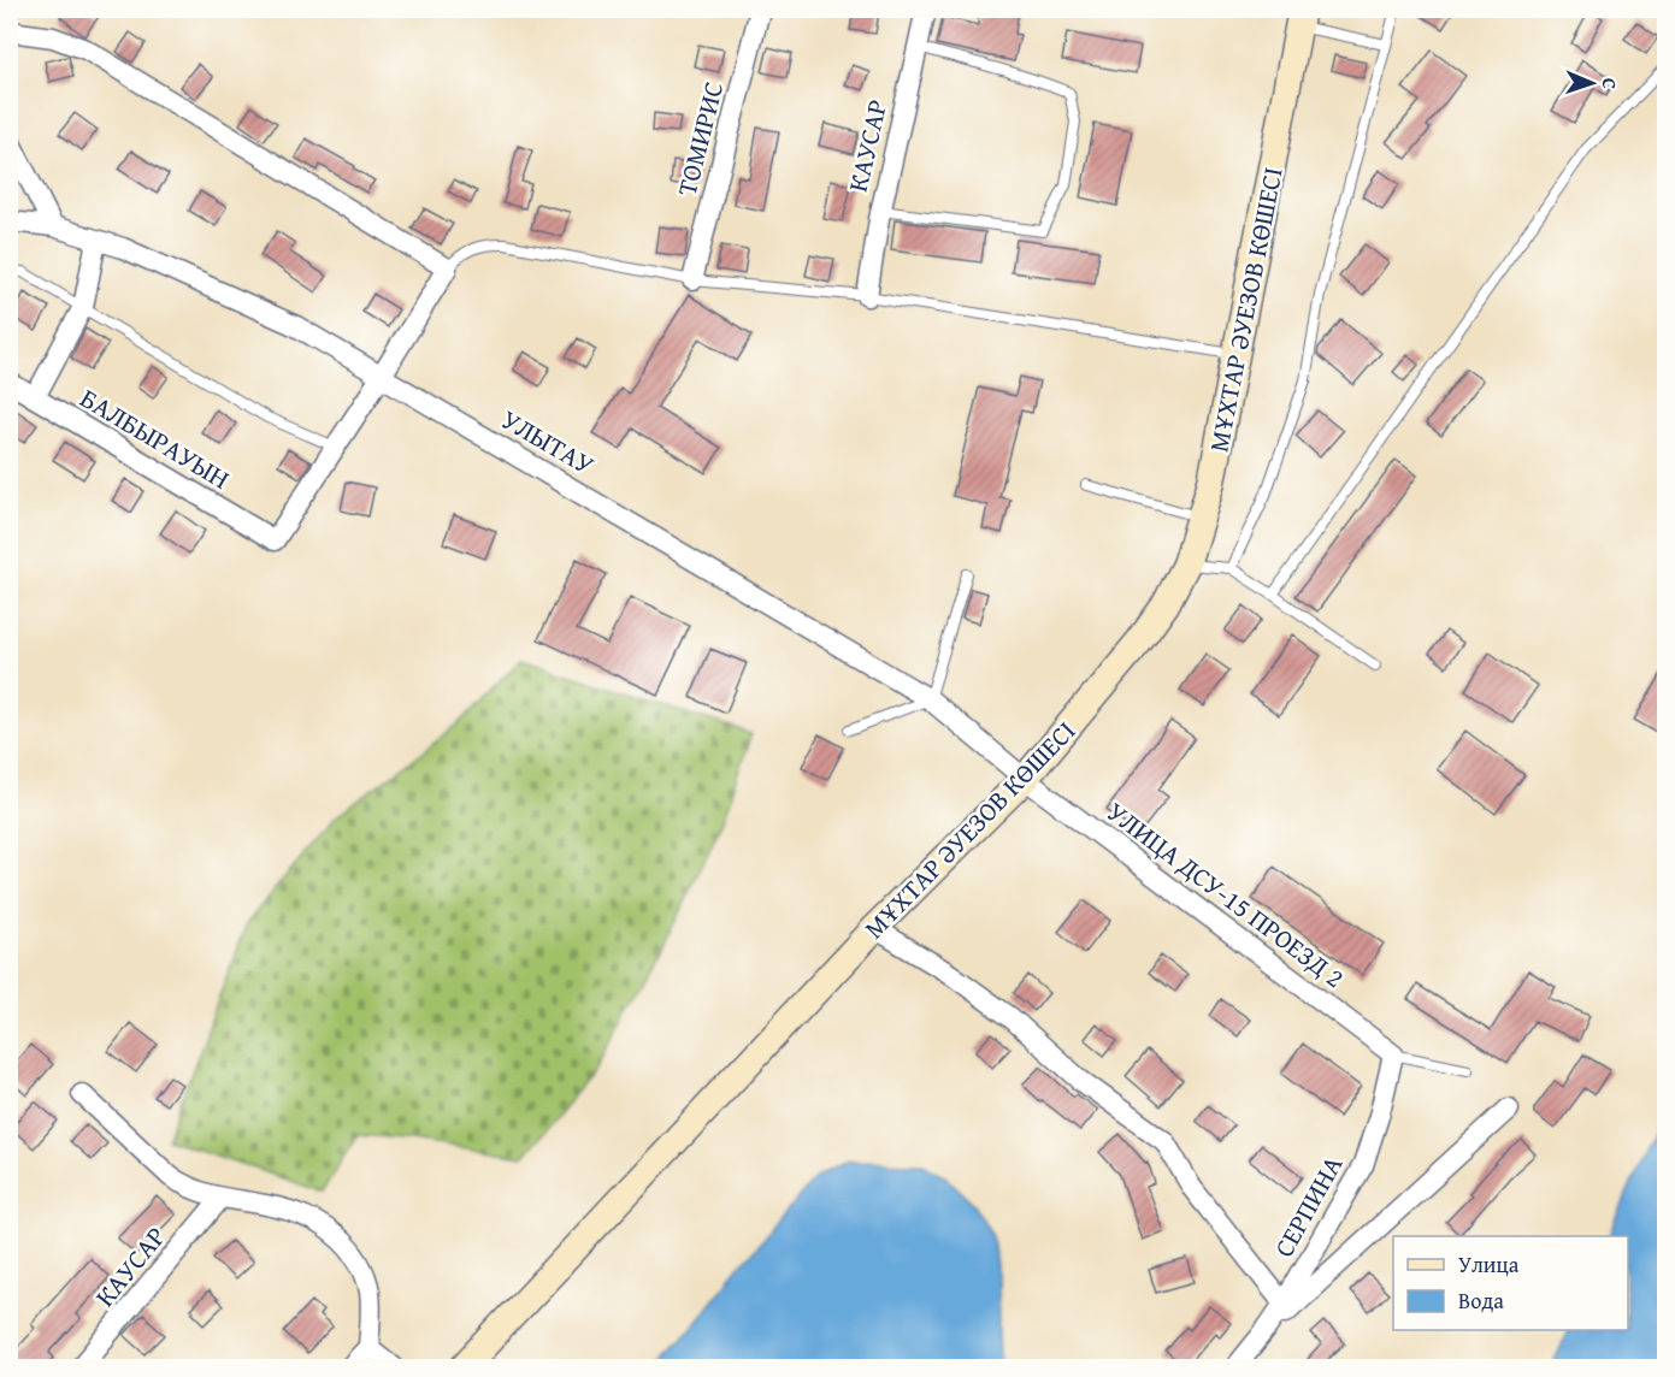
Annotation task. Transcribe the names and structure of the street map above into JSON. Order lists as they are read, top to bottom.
{
  "streets": {
    "main road": ["МҰХТАР ӘУЕЗОВ КӨШЕСІ"],
    "street": [
      "ТОМИРИС",
      "КАУСАР",
      "БАЛБЫРАУЫН",
      "УЛЫТАУ",
      "УЛИЦА ДСУ-15 ПРОЕЗД 2",
      "СЕРПИНА"
    ]
  },
  "crossings": [
    ["МҰХТАР ӘУЕЗОВ КӨШЕСІ", "УЛЫТАУ"],
    ["МҰХТАР ӘУЕЗОВ КӨШЕСІ", "УЛИЦА ДСУ-15 ПРОЕЗД 2"],
    ["УЛЫТАУ", "УЛИЦА ДСУ-15 ПРОЕЗД 2"],
    ["УЛИЦА ДСУ-15 ПРОЕЗД 2", "СЕРПИНА"]
  ],
  "legend": ["Улица", "Вода"],
  "north": "right"
}
